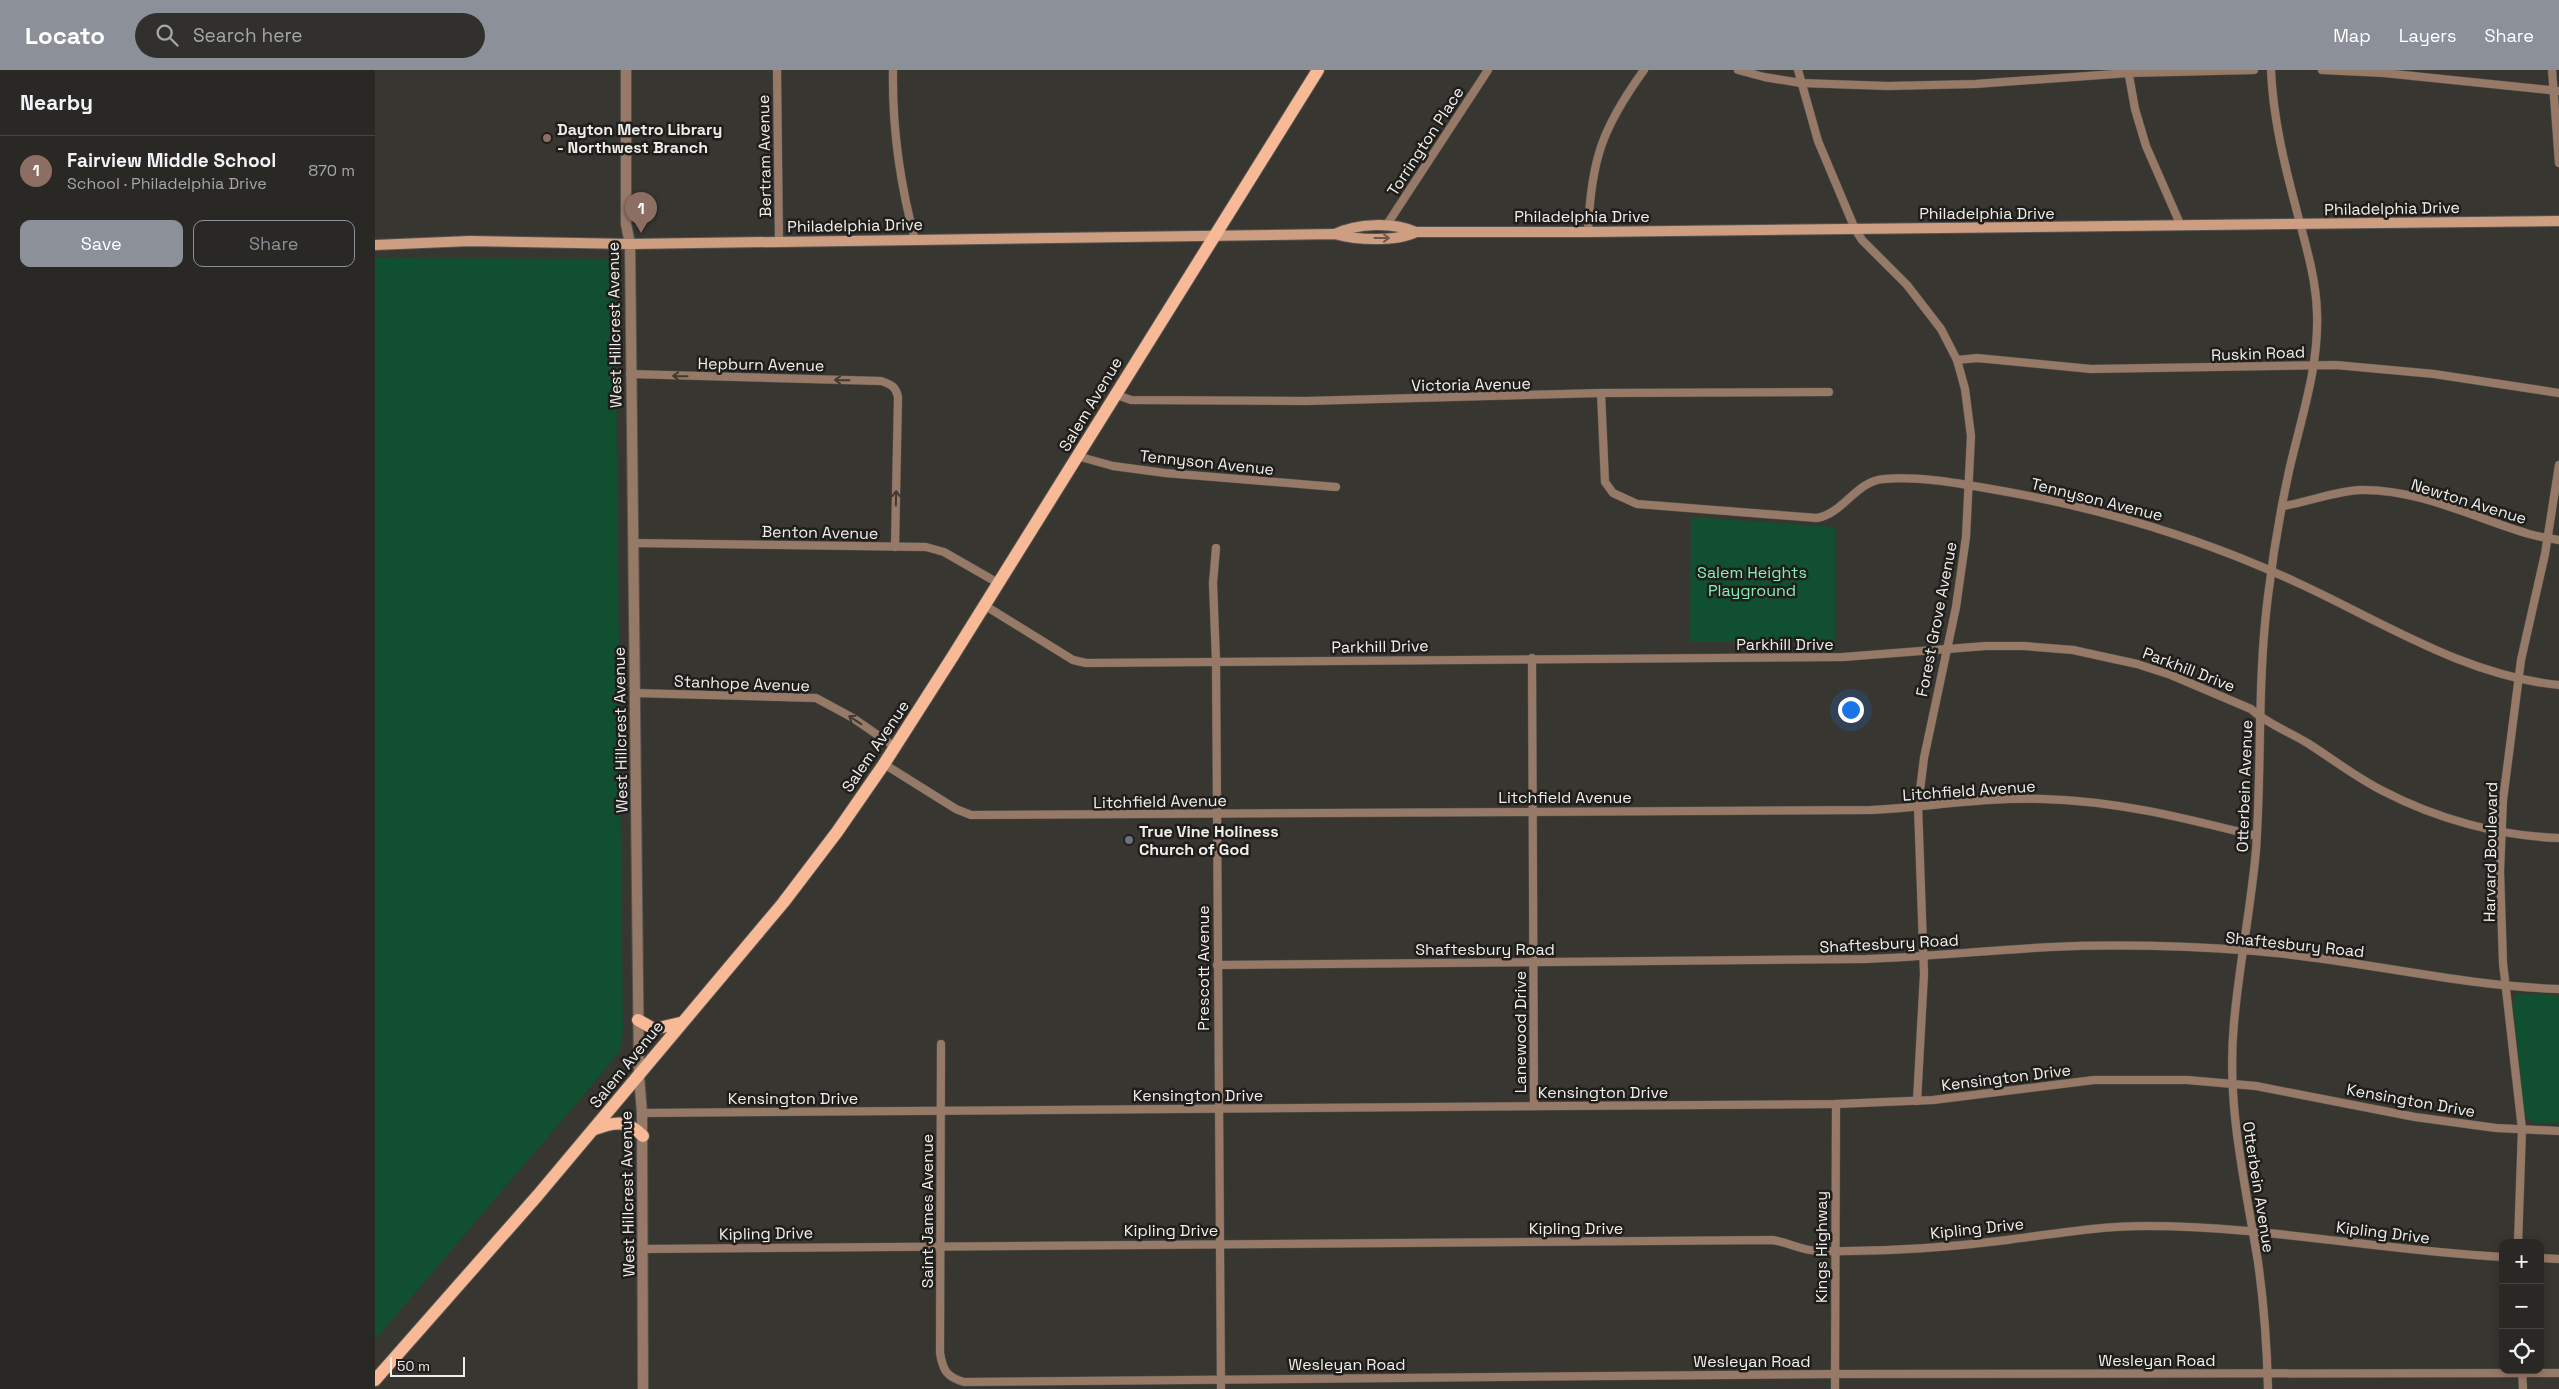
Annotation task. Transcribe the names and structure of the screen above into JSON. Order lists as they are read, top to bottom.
{
  "streets": {
    "main road": ["Philadelphia Drive", "Salem Avenue"],
    "street": [
      "Torrington Place",
      "Bertram Avenue",
      "West Hillcrest Avenue",
      "Ruskin Road",
      "Hepburn Avenue",
      "Victoria Avenue",
      "Tennyson Avenue",
      "Newton Avenue",
      "Benton Avenue",
      "Forest Grove Avenue",
      "Parkhill Drive",
      "Stanhope Avenue",
      "Otterbein Avenue",
      "Litchfield Avenue",
      "Harvard Boulevard",
      "Shaftesbury Road",
      "Prescott Avenue",
      "Lanewood Drive",
      "Kensington Drive",
      "Saint James Avenue",
      "Kipling Drive",
      "Kings Highway",
      "Wesleyan Road"
    ]
  },
  "crossings": [
    ["Torrington Place", "Philadelphia Drive"],
    ["Bertram Avenue", "Philadelphia Drive"],
    ["Philadelphia Drive", "West Hillcrest Avenue"],
    ["Philadelphia Drive", "Salem Avenue"],
    ["Philadelphia Drive", "Forest Grove Avenue"],
    ["Philadelphia Drive", "Otterbein Avenue"],
    ["West Hillcrest Avenue", "Hepburn Avenue"],
    ["West Hillcrest Avenue", "Salem Avenue"],
    ["West Hillcrest Avenue", "Benton Avenue"],
    ["West Hillcrest Avenue", "Stanhope Avenue"],
    ["West Hillcrest Avenue", "Kensington Drive"],
    ["West Hillcrest Avenue", "Kipling Drive"],
    ["Ruskin Road", "Forest Grove Avenue"],
    ["Ruskin Road", "Otterbein Avenue"],
    ["Hepburn Avenue", "Benton Avenue"],
    ["Victoria Avenue", "Salem Avenue"],
    ["Victoria Avenue", "Tennyson Avenue"],
    ["Salem Avenue", "Tennyson Avenue"],
    ["Salem Avenue", "Benton Avenue"],
    ["Salem Avenue", "Parkhill Drive"],
    ["Salem Avenue", "Stanhope Avenue"],
    ["Salem Avenue", "Litchfield Avenue"],
    ["Tennyson Avenue", "Forest Grove Avenue"],
    ["Tennyson Avenue", "Otterbein Avenue"],
    ["Tennyson Avenue", "Harvard Boulevard"],
    ["Newton Avenue", "Otterbein Avenue"],
    ["Newton Avenue", "Harvard Boulevard"],
    ["Forest Grove Avenue", "Parkhill Drive"],
    ["Forest Grove Avenue", "Litchfield Avenue"],
    ["Forest Grove Avenue", "Shaftesbury Road"],
    ["Forest Grove Avenue", "Kensington Drive"],
    ["Parkhill Drive", "Otterbein Avenue"],
    ["Parkhill Drive", "Harvard Boulevard"],
    ["Parkhill Drive", "Prescott Avenue"],
    ["Parkhill Drive", "Lanewood Drive"],
    ["Otterbein Avenue", "Litchfield Avenue"],
    ["Otterbein Avenue", "Shaftesbury Road"],
    ["Otterbein Avenue", "Kensington Drive"],
    ["Otterbein Avenue", "Kipling Drive"],
    ["Otterbein Avenue", "Wesleyan Road"],
    ["Litchfield Avenue", "Prescott Avenue"],
    ["Litchfield Avenue", "Lanewood Drive"],
    ["Harvard Boulevard", "Shaftesbury Road"],
    ["Harvard Boulevard", "Kensington Drive"],
    ["Shaftesbury Road", "Prescott Avenue"],
    ["Shaftesbury Road", "Lanewood Drive"],
    ["Prescott Avenue", "Kensington Drive"],
    ["Prescott Avenue", "Kipling Drive"],
    ["Prescott Avenue", "Wesleyan Road"],
    ["Lanewood Drive", "Kensington Drive"],
    ["Kensington Drive", "Saint James Avenue"],
    ["Kensington Drive", "Kings Highway"],
    ["Saint James Avenue", "Kipling Drive"],
    ["Saint James Avenue", "Wesleyan Road"],
    ["Kipling Drive", "Kings Highway"],
    ["Kings Highway", "Wesleyan Road"]
  ],
  "one_way": ["Stanhope Avenue"],
  "parks": ["Salem Heights Playground"],
  "places": ["Dayton Metro Library - Northwest Branch", "True Vine Holiness Church of God"],
  "scale_bar": "50 m",
  "page": {
    "header": "Locato",
    "search": "Search here",
    "nav": ["Map", "Layers", "Share"],
    "heading": "Nearby",
    "list": [
      {
        "mark": "1",
        "name": "Fairview Middle School",
        "note": "School · Philadelphia Drive",
        "value": "870 m"
      }
    ],
    "pins": "1",
    "buttons": ["Save", "Share"],
    "map_buttons": ["+", "−"],
    "scale": "50 m"
  }
}
